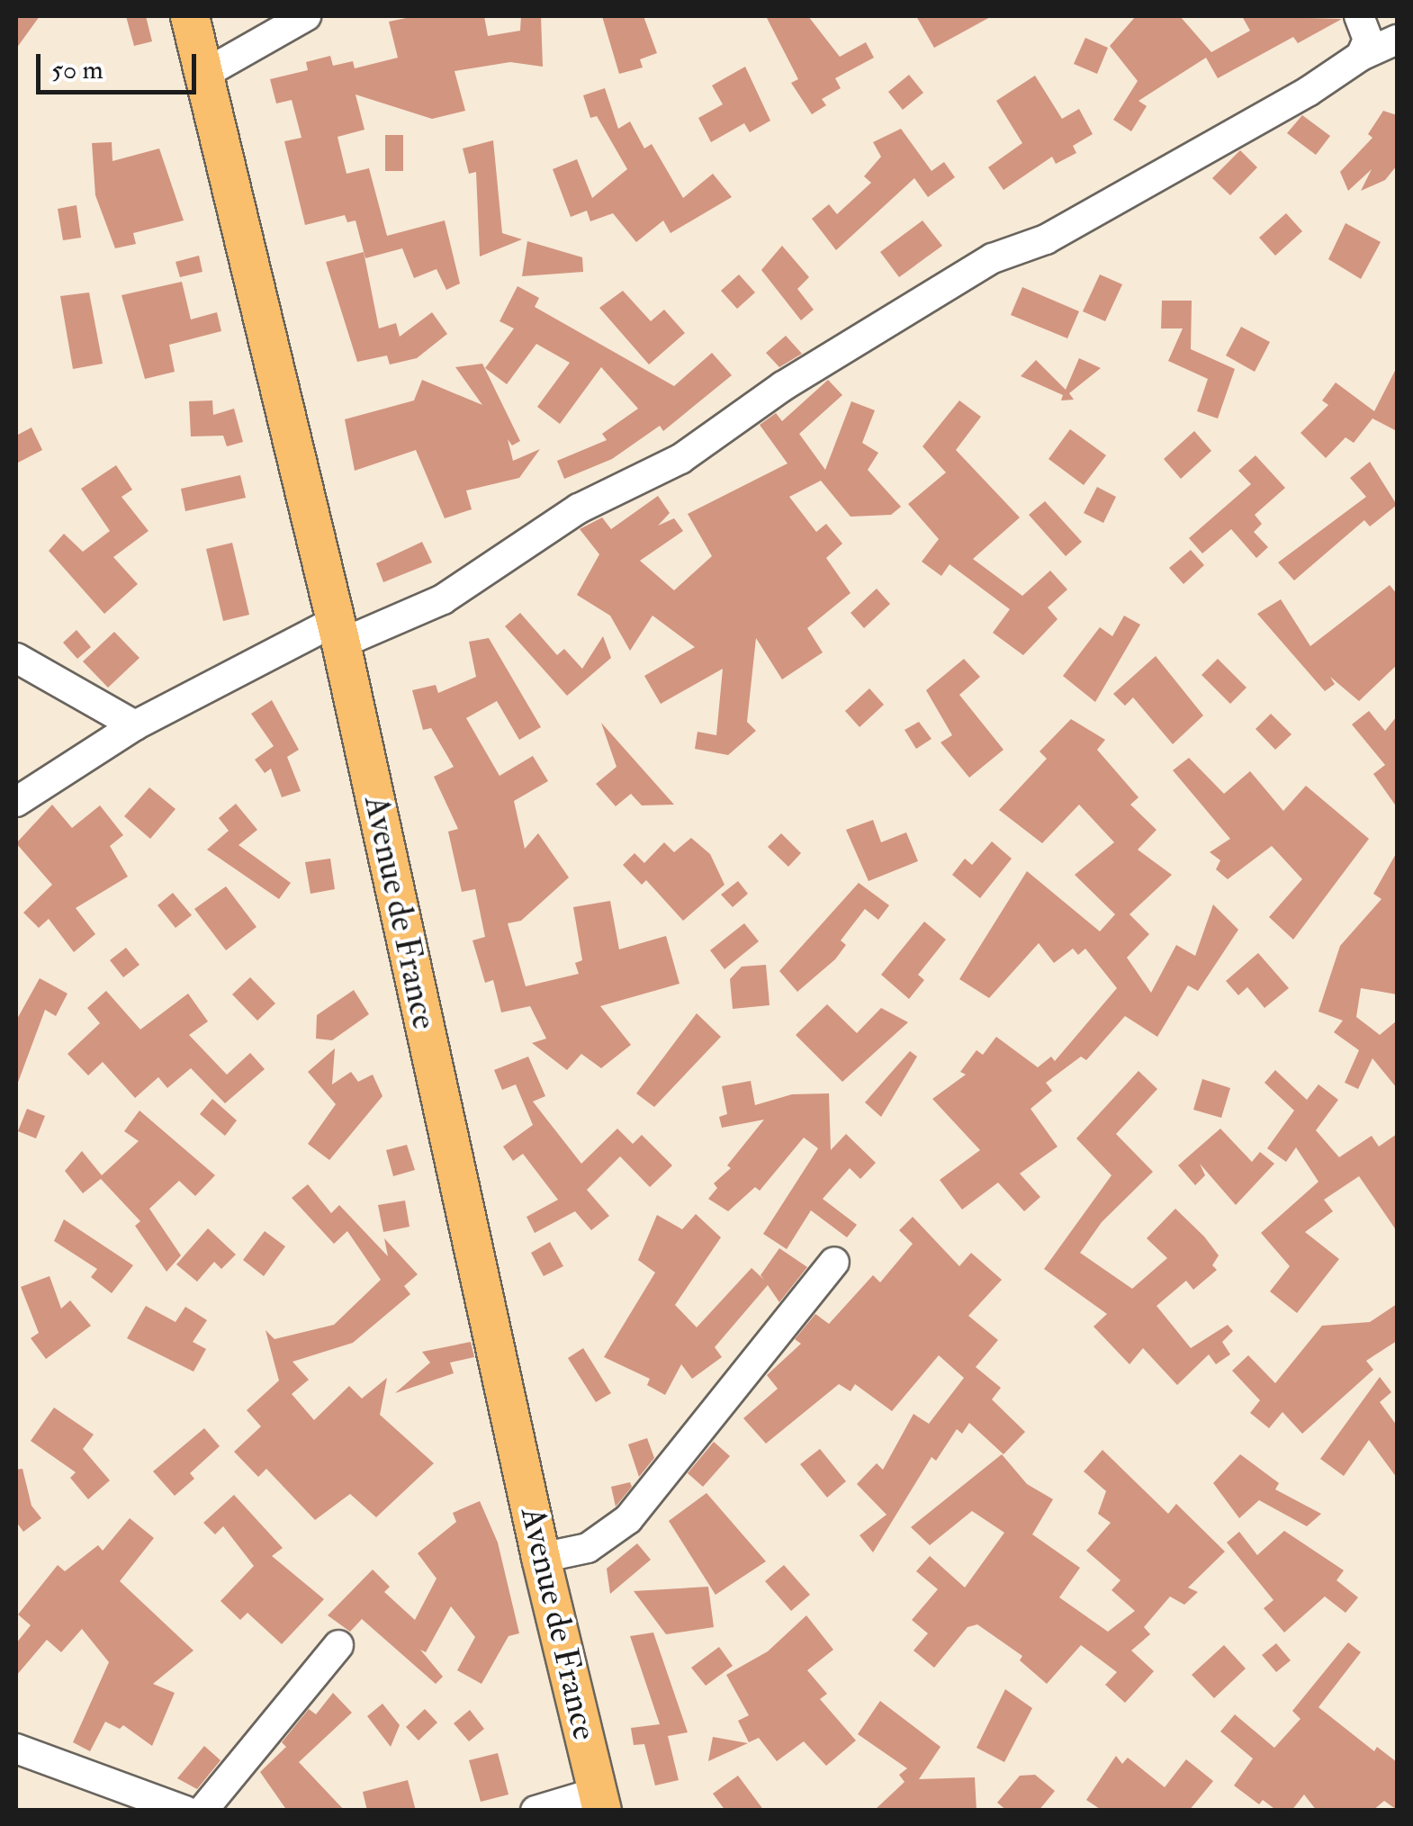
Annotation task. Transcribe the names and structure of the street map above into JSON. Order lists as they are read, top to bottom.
{
  "streets": {
    "main road": ["Avenue de France"]
  },
  "scale_bar": "50 m"
}
